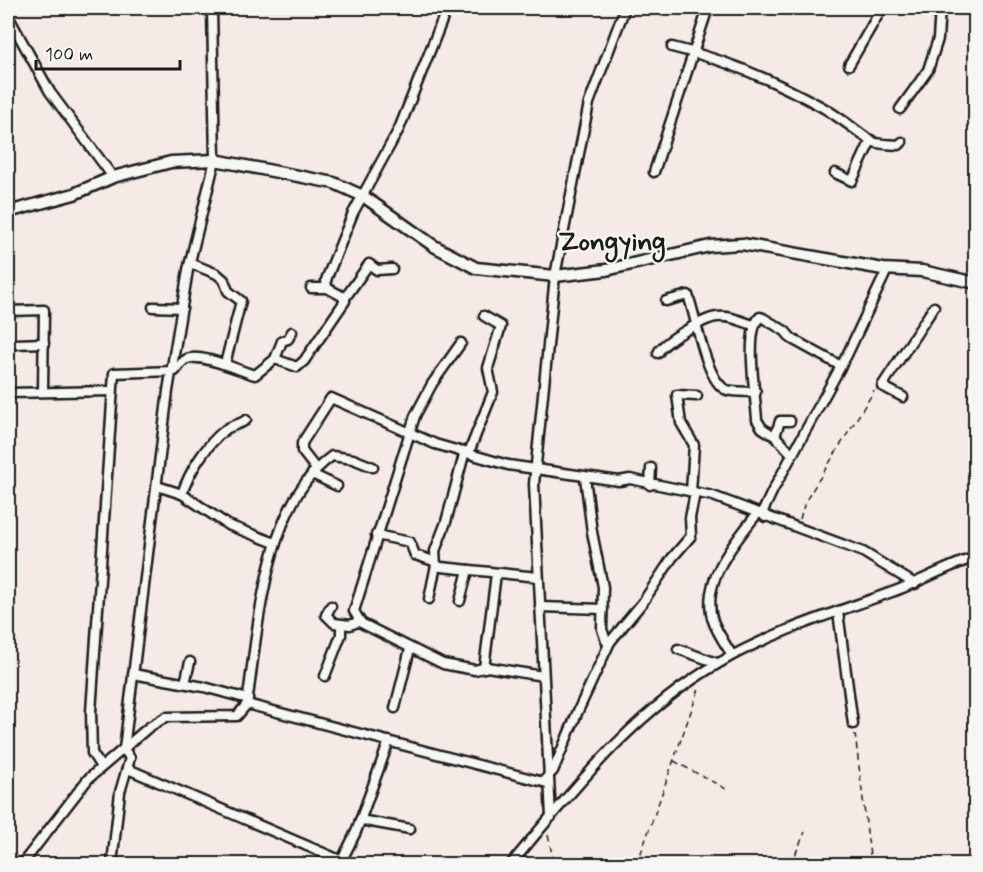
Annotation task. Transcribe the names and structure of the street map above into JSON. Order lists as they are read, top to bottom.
{
  "districts": ["Zongying"],
  "scale_bar": "100 m"
}
